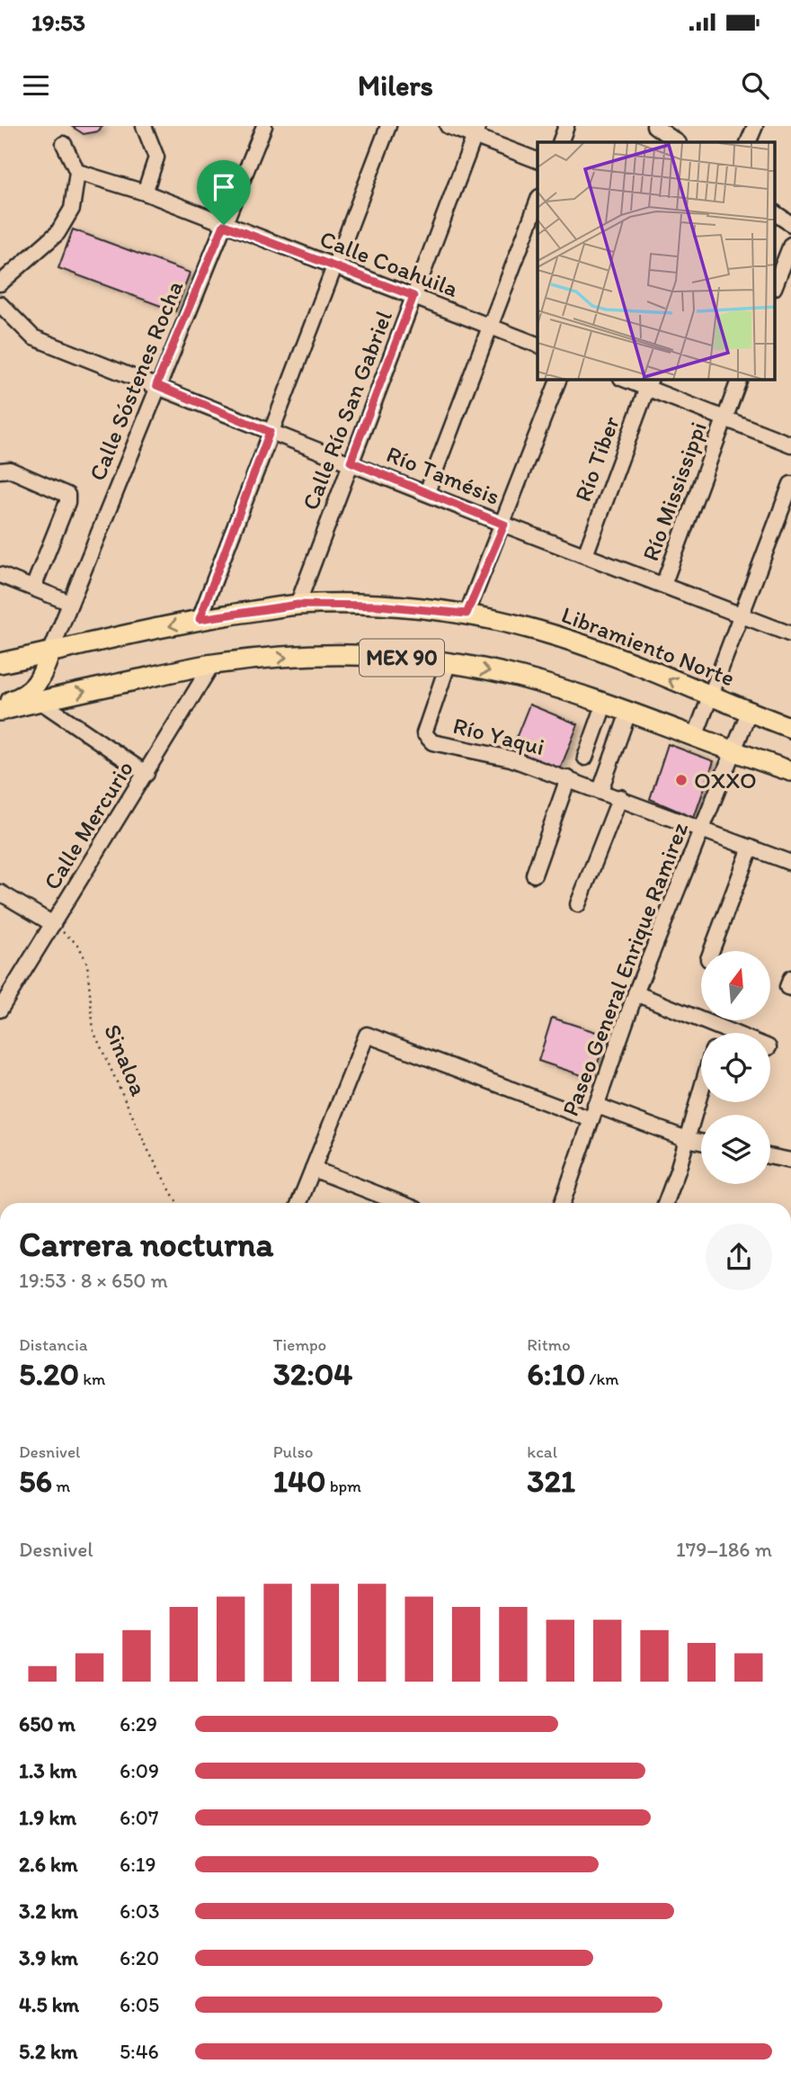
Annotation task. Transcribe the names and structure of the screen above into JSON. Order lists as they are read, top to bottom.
{
  "streets": {
    "main road": ["Libramiento Norte", "MEX 90"],
    "street": [
      "Calle Coahuila",
      "Calle Sóstenes Rocha",
      "Calle Río San Gabriel",
      "Río Tíber",
      "Río Tamésis",
      "Río Mississippi",
      "Río Yaqui",
      "Calle Mercurio",
      "Paseo General Enrique Ramirez"
    ],
    "path": ["Sinaloa"]
  },
  "crossings": [
    ["Calle Coahuila", "Calle Sóstenes Rocha"],
    ["Calle Coahuila", "Calle Río San Gabriel"],
    ["Calle Sóstenes Rocha", "Río Tamésis"],
    ["Calle Sóstenes Rocha", "Libramiento Norte"],
    ["Calle Río San Gabriel", "Río Tamésis"],
    ["Calle Río San Gabriel", "Libramiento Norte"],
    ["Río Tíber", "Río Tamésis"],
    ["Río Tamésis", "Río Mississippi"],
    ["Libramiento Norte", "Paseo General Enrique Ramirez"],
    ["MEX 90", "Río Yaqui"],
    ["MEX 90", "Calle Mercurio"],
    ["MEX 90", "Paseo General Enrique Ramirez"],
    ["Río Yaqui", "Paseo General Enrique Ramirez"],
    ["Calle Mercurio", "Sinaloa"]
  ],
  "places": ["OXXO"],
  "north": "top",
  "page": {
    "status": "19:53",
    "header": "Milers",
    "heading": ["Carrera nocturna", "19:53 · 8 × 650 m"],
    "stats": [
      ["Distancia", "5.20 km"],
      ["Tiempo", "32:04"],
      ["Ritmo", "6:10 /km"],
      ["Desnivel", "56 m"],
      ["Pulso", "140 bpm"],
      ["kcal", "321"]
    ],
    "chart": ["Desnivel", "179–186 m"],
    "list": [
      {
        "name": "650 m",
        "note": "6:29"
      },
      {
        "name": "1.3 km",
        "note": "6:09"
      },
      {
        "name": "1.9 km",
        "note": "6:07"
      },
      {
        "name": "2.6 km",
        "note": "6:19"
      },
      {
        "name": "3.2 km",
        "note": "6:03"
      },
      {
        "name": "3.9 km",
        "note": "6:20"
      },
      {
        "name": "4.5 km",
        "note": "6:05"
      },
      {
        "name": "5.2 km",
        "note": "5:46"
      }
    ]
  }
}
